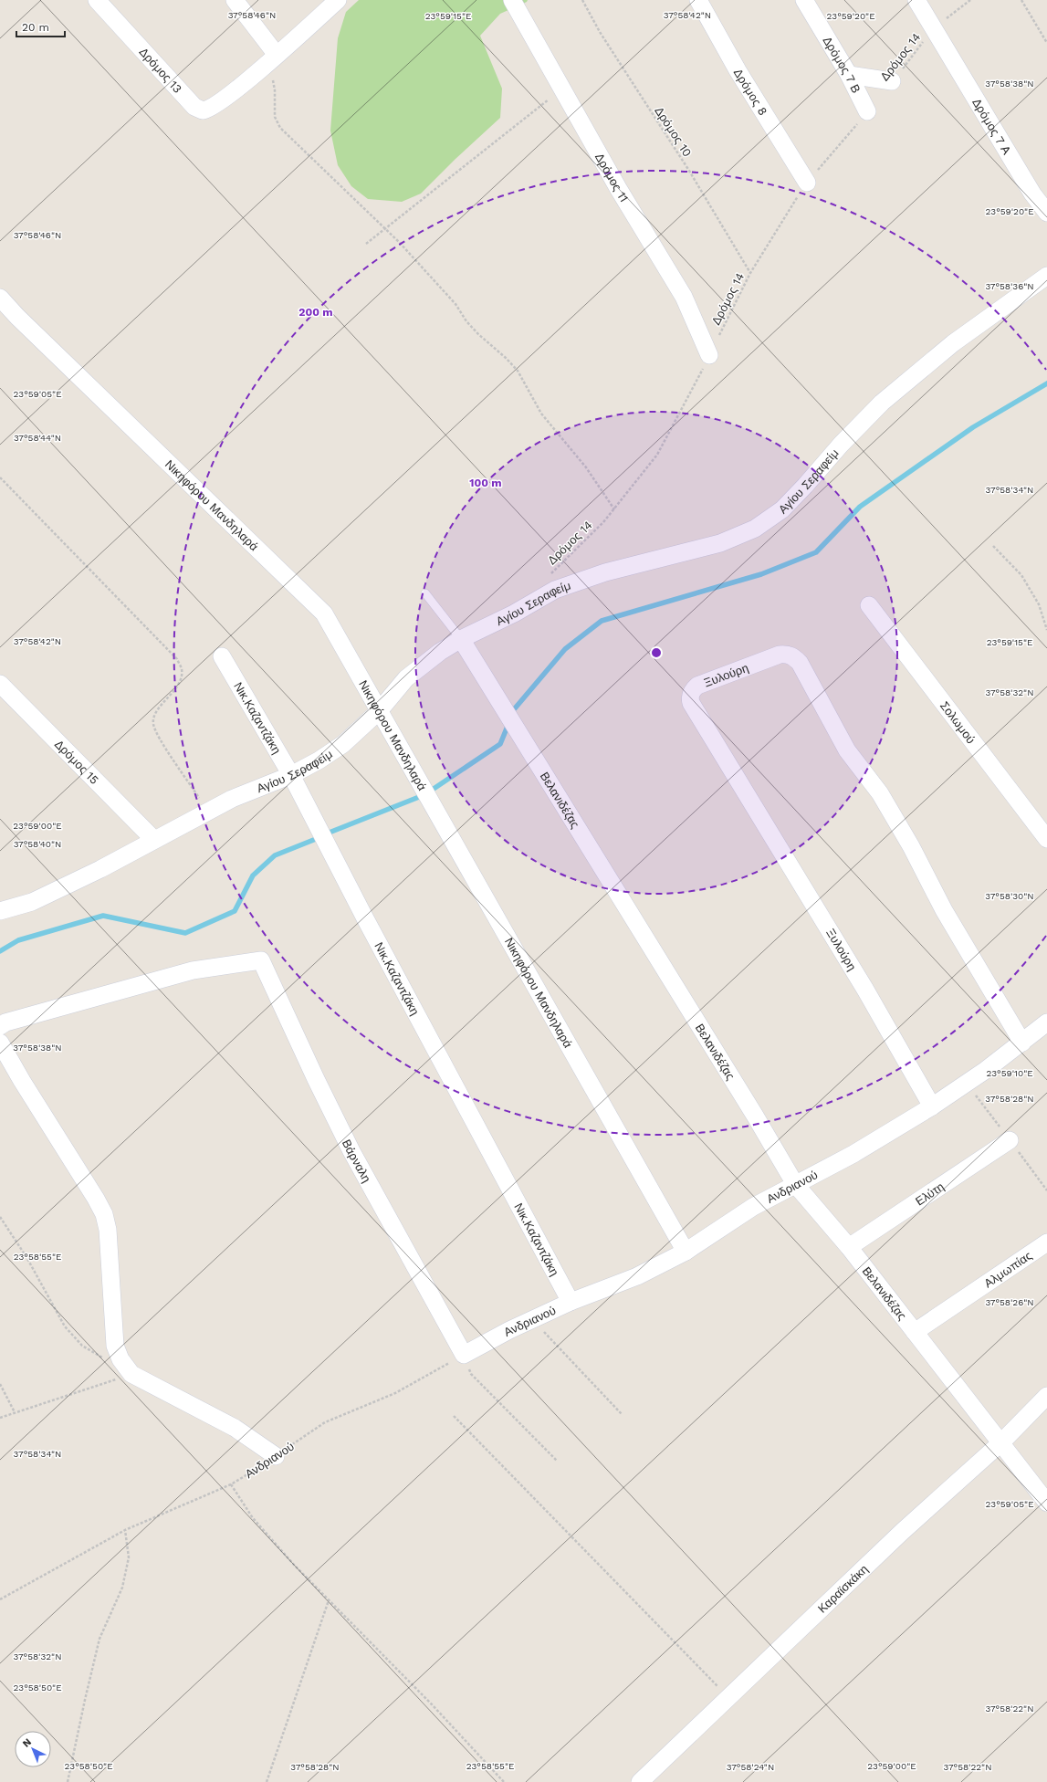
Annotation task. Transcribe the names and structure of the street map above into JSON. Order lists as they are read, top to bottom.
{
  "streets": {
    "street": [
      "Δρόμος 7 Β",
      "Δρόμος 13",
      "Δρόμος 8",
      "Δρόμος 7 Α",
      "Δρόμος 11",
      "Αγίου Σεραφείμ",
      "Νικηφόρου Μανδηλαρά",
      "Ξυλούρη",
      "Νικ.Καζαντζάκη",
      "Σολωμού",
      "Δρόμος 15",
      "Βελανιδέζας",
      "Βάρναλη",
      "Ανδριανού",
      "Ελύτη",
      "Αλμωπίας",
      "Καραϊσκάκη"
    ],
    "path": ["Δρόμος 14", "Δρόμος 10"]
  },
  "crossings": [
    ["Δρόμος 14", "Δρόμος 7 Β"],
    ["Δρόμος 14", "Δρόμος 8"],
    ["Δρόμος 14", "Δρόμος 7 Α"],
    ["Δρόμος 14", "Δρόμος 10"],
    ["Δρόμος 14", "Δρόμος 11"],
    ["Αγίου Σεραφείμ", "Νικηφόρου Μανδηλαρά"],
    ["Αγίου Σεραφείμ", "Νικ.Καζαντζάκη"],
    ["Αγίου Σεραφείμ", "Δρόμος 15"],
    ["Αγίου Σεραφείμ", "Βελανιδέζας"],
    ["Νικηφόρου Μανδηλαρά", "Ανδριανού"],
    ["Ξυλούρη", "Ανδριανού"],
    ["Νικ.Καζαντζάκη", "Ανδριανού"],
    ["Βελανιδέζας", "Ανδριανού"],
    ["Βελανιδέζας", "Ελύτη"],
    ["Βελανιδέζας", "Αλμωπίας"],
    ["Βελανιδέζας", "Καραϊσκάκη"],
    ["Βάρναλη", "Ανδριανού"]
  ],
  "scale_bar": "20 m",
  "north": "top left",
  "coordinates": [
    "37°58'46\"N",
    "37°58'42\"N",
    "23°59'15\"E",
    "23°59'20\"E",
    "37°58'38\"N",
    "37°58'36\"N",
    "23°59'05\"E",
    "37°58'44\"N",
    "37°58'34\"N",
    "37°58'32\"N",
    "23°59'00\"E",
    "37°58'40\"N",
    "37°58'30\"N",
    "23°59'10\"E",
    "37°58'28\"N",
    "23°58'55\"E",
    "37°58'26\"N",
    "23°58'50\"E",
    "37°58'22\"N",
    "37°58'24\"N"
  ],
  "rings": ["200 m", "100 m"]
}
